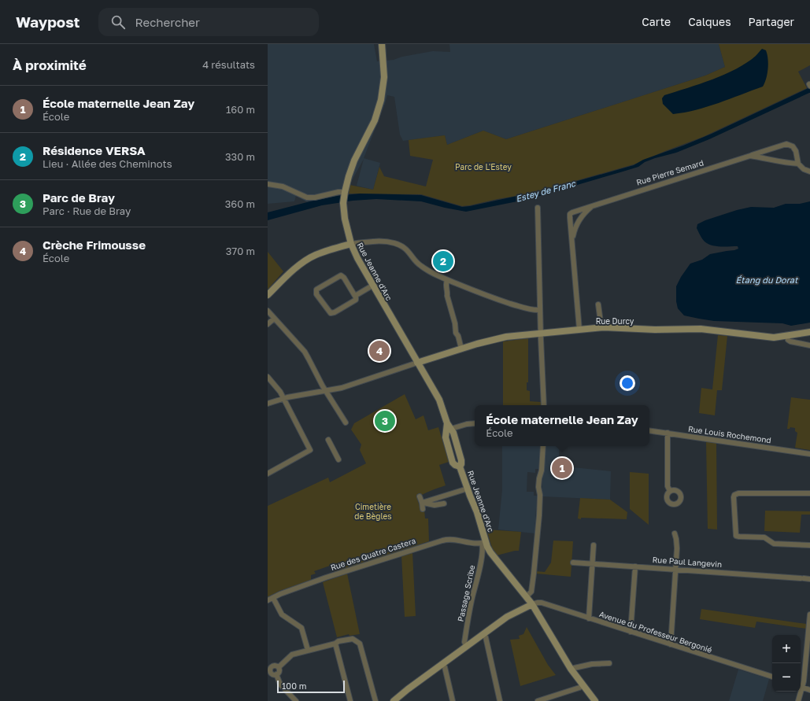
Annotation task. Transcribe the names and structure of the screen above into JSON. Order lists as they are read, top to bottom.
{
  "streets": {
    "street": [
      "Rue Pierre Semard",
      "Rue Jeanne d'Arc",
      "Rue Durcy",
      "Rue Louis Rochemond",
      "Rue des Quatre Castera",
      "Rue Paul Langevin",
      "Passage Scribe",
      "Avenue du Professeur Bergonié"
    ]
  },
  "crossings": [
    ["Rue Pierre Semard", "Rue Durcy"],
    ["Rue Jeanne d'Arc", "Rue Durcy"],
    ["Rue Jeanne d'Arc", "Rue des Quatre Castera"],
    ["Rue Jeanne d'Arc", "Passage Scribe"],
    ["Rue Jeanne d'Arc", "Avenue du Professeur Bergonié"],
    ["Rue des Quatre Castera", "Passage Scribe"]
  ],
  "water": ["Estey de Franc", "Étang du Dorat"],
  "parks": ["Parc de L'Estey", "Cimetière de Bègles"],
  "scale_bar": "100 m",
  "page": {
    "header": "Waypost",
    "search": "Rechercher",
    "nav": ["Carte", "Calques", "Partager"],
    "heading": ["À proximité", "4 résultats"],
    "list": [
      {
        "mark": "1",
        "name": "École maternelle Jean Zay",
        "note": "École",
        "value": "160 m"
      },
      {
        "mark": "2",
        "name": "Résidence VERSA",
        "note": "Lieu · Allée des Cheminots",
        "value": "330 m"
      },
      {
        "mark": "3",
        "name": "Parc de Bray",
        "note": "Parc · Rue de Bray",
        "value": "360 m"
      },
      {
        "mark": "4",
        "name": "Crèche Frimousse",
        "note": "École",
        "value": "370 m"
      }
    ],
    "pins": [
      "2",
      "4",
      "3",
      "1"
    ],
    "popup": ["École maternelle Jean Zay", "École"],
    "map_buttons": ["+", "−"],
    "scale": "100 m"
  }
}
